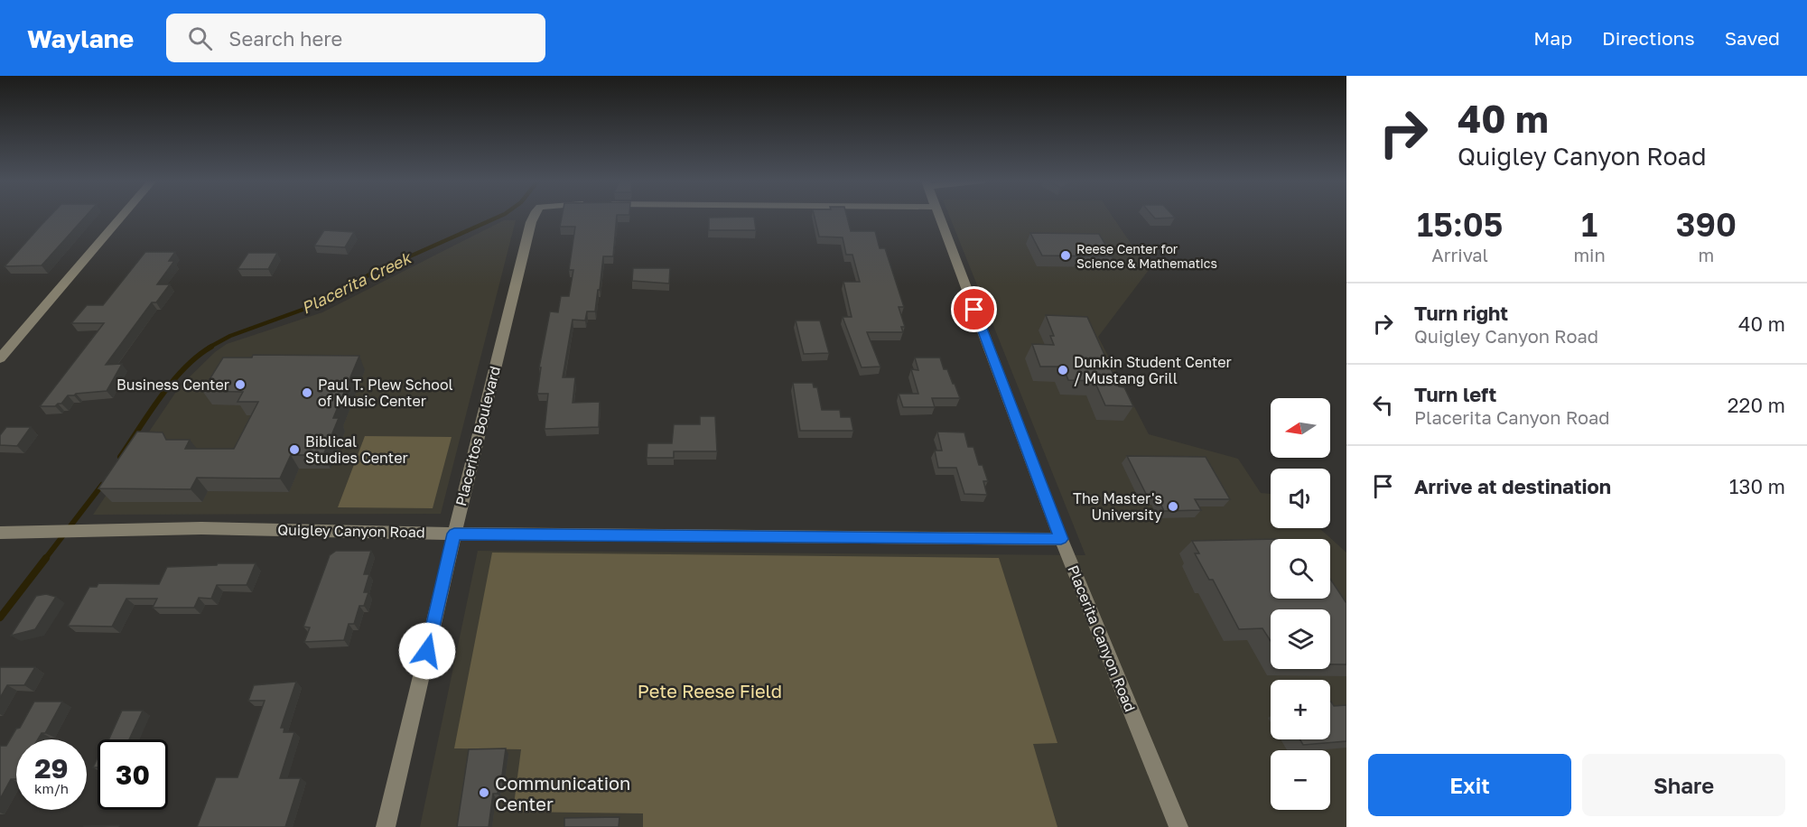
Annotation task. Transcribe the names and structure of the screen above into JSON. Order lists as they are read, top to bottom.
{
  "streets": {
    "street": ["Placeritos Boulevard", "Quigley Canyon Road", "Placerita Canyon Road"]
  },
  "crossings": [
    ["Placeritos Boulevard", "Quigley Canyon Road"],
    ["Quigley Canyon Road", "Placerita Canyon Road"]
  ],
  "water": ["Placerita Creek"],
  "parks": ["Pete Reese Field"],
  "places": [
    "Reese Center for Science & Mathematics",
    "Dunkin Student Center / Mustang Grill",
    "Business Center",
    "Paul T. Plew School of Music Center",
    "Biblical Studies Center",
    "The Master's University",
    "Communication Center"
  ],
  "north": "left",
  "page": {
    "header": "Waylane",
    "search": "Search here",
    "nav": ["Map", "Directions", "Saved"],
    "turn": ["40 m", "Quigley Canyon Road"],
    "eta": [
      "15:05",
      "Arrival",
      "1",
      "min",
      "390",
      "m"
    ],
    "list": [
      {
        "name": "Turn right",
        "note": "Quigley Canyon Road",
        "value": "40 m"
      },
      {
        "name": "Turn left",
        "note": "Placerita Canyon Road",
        "value": "220 m"
      },
      {
        "name": "Arrive at destination",
        "value": "130 m"
      }
    ],
    "map_buttons": ["+", "−"],
    "speed": "29 km/h",
    "limit": "30",
    "buttons": ["Exit", "Share"]
  }
}
